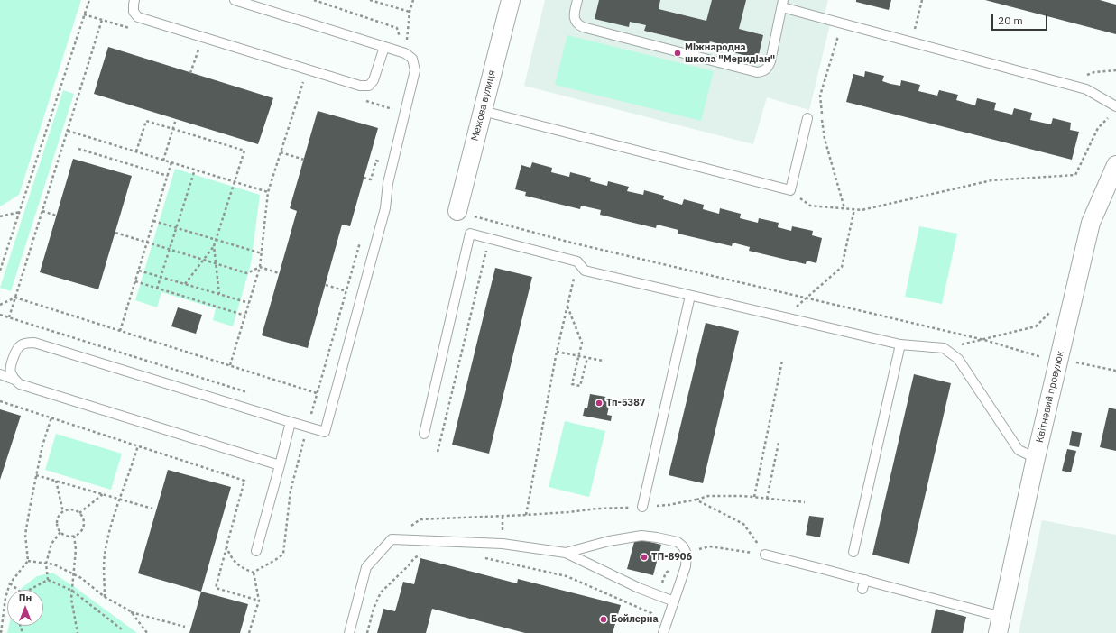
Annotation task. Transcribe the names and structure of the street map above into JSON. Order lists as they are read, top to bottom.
{
  "streets": {
    "street": ["Межова вулиця", "Квітневий провулок"]
  },
  "places": [
    "Міжнародна школа \"Меридіан\"",
    "Тп-5387",
    "ТП-8906",
    "Бойлерна"
  ],
  "scale_bar": "20 m",
  "north": "top"
}
